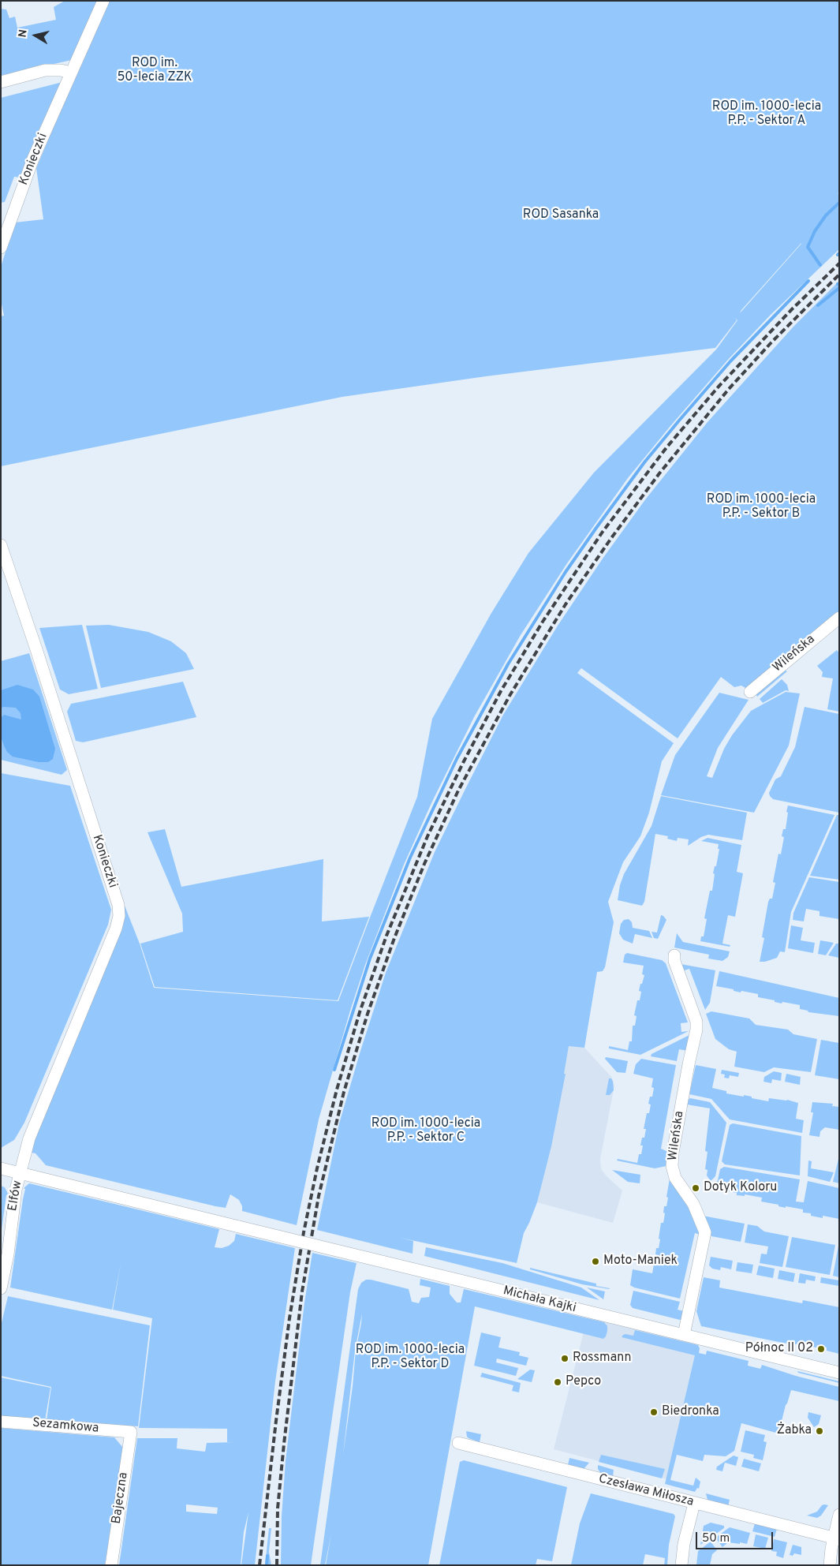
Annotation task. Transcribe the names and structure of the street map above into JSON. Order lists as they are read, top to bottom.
{
  "streets": {
    "street": [
      "Konieczki",
      "Wileńska",
      "Elfów",
      "Michała Kajki",
      "Sezamkowa",
      "Czesława Miłosza",
      "Bajeczna"
    ]
  },
  "crossings": [
    ["Konieczki", "Elfów"],
    ["Konieczki", "Michała Kajki"],
    ["Wileńska", "Michała Kajki"],
    ["Elfów", "Michała Kajki"],
    ["Sezamkowa", "Bajeczna"]
  ],
  "parks": [
    "ROD im. 50-lecia ZZK",
    "ROD im. 1000-lecia P.P. - Sektor A",
    "ROD Sasanka",
    "ROD im. 1000-lecia P.P. - Sektor B",
    "ROD im. 1000-lecia P.P. - Sektor C",
    "ROD im. 1000-lecia P.P. - Sektor D"
  ],
  "places": [
    "Dotyk Koloru",
    "Moto-Maniek",
    "Północ II 02",
    "Rossmann",
    "Pepco",
    "Biedronka",
    "Żabka"
  ],
  "scale_bar": "50 m",
  "north": "left"
}
